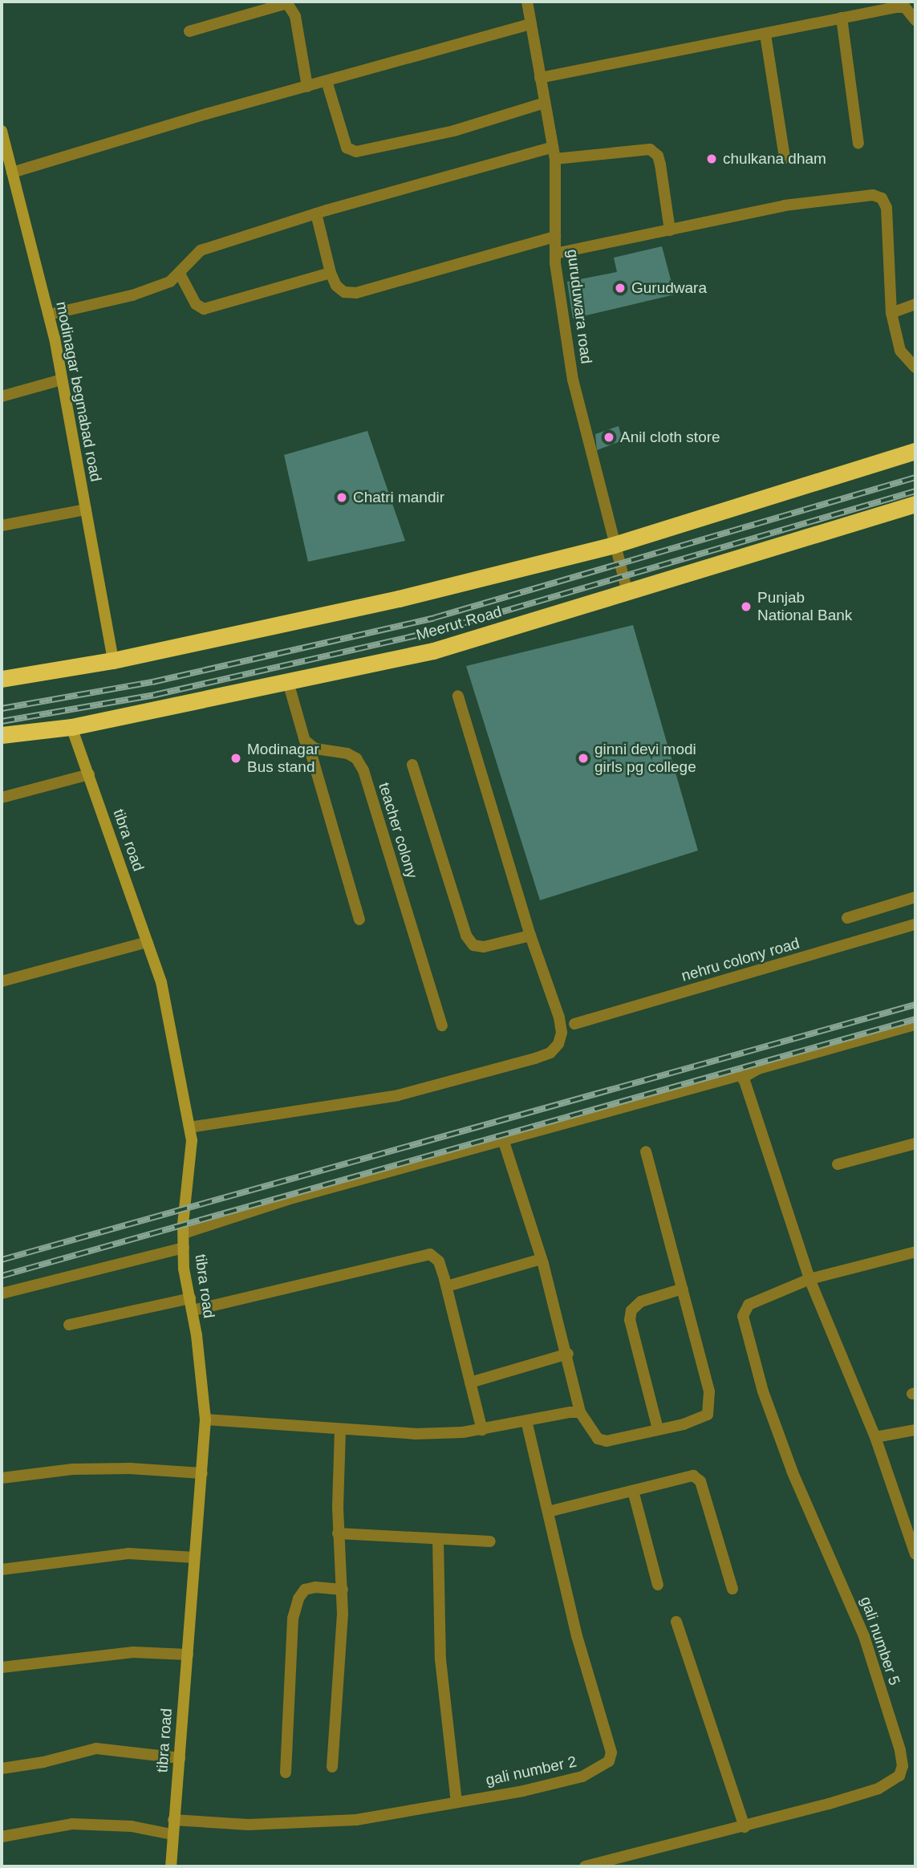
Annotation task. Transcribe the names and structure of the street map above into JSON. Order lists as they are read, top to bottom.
{
  "streets": {
    "highway": ["Meerut Road"],
    "street": [
      "guruduwara road",
      "modinagar begmabad road",
      "teacher colony",
      "tibra road",
      "nehru colony road",
      "gali number 5",
      "gali number 2"
    ]
  },
  "crossings": [
    ["guruduwara road", "Meerut Road"],
    ["Meerut Road", "tibra road"],
    ["tibra road", "gali number 2"]
  ],
  "places": [
    "chulkana dham",
    "Gurudwara",
    "Anil cloth store",
    "Chatri mandir",
    "Punjab National Bank",
    "Modinagar Bus stand",
    "ginni devi modi girls pg college"
  ]
}
